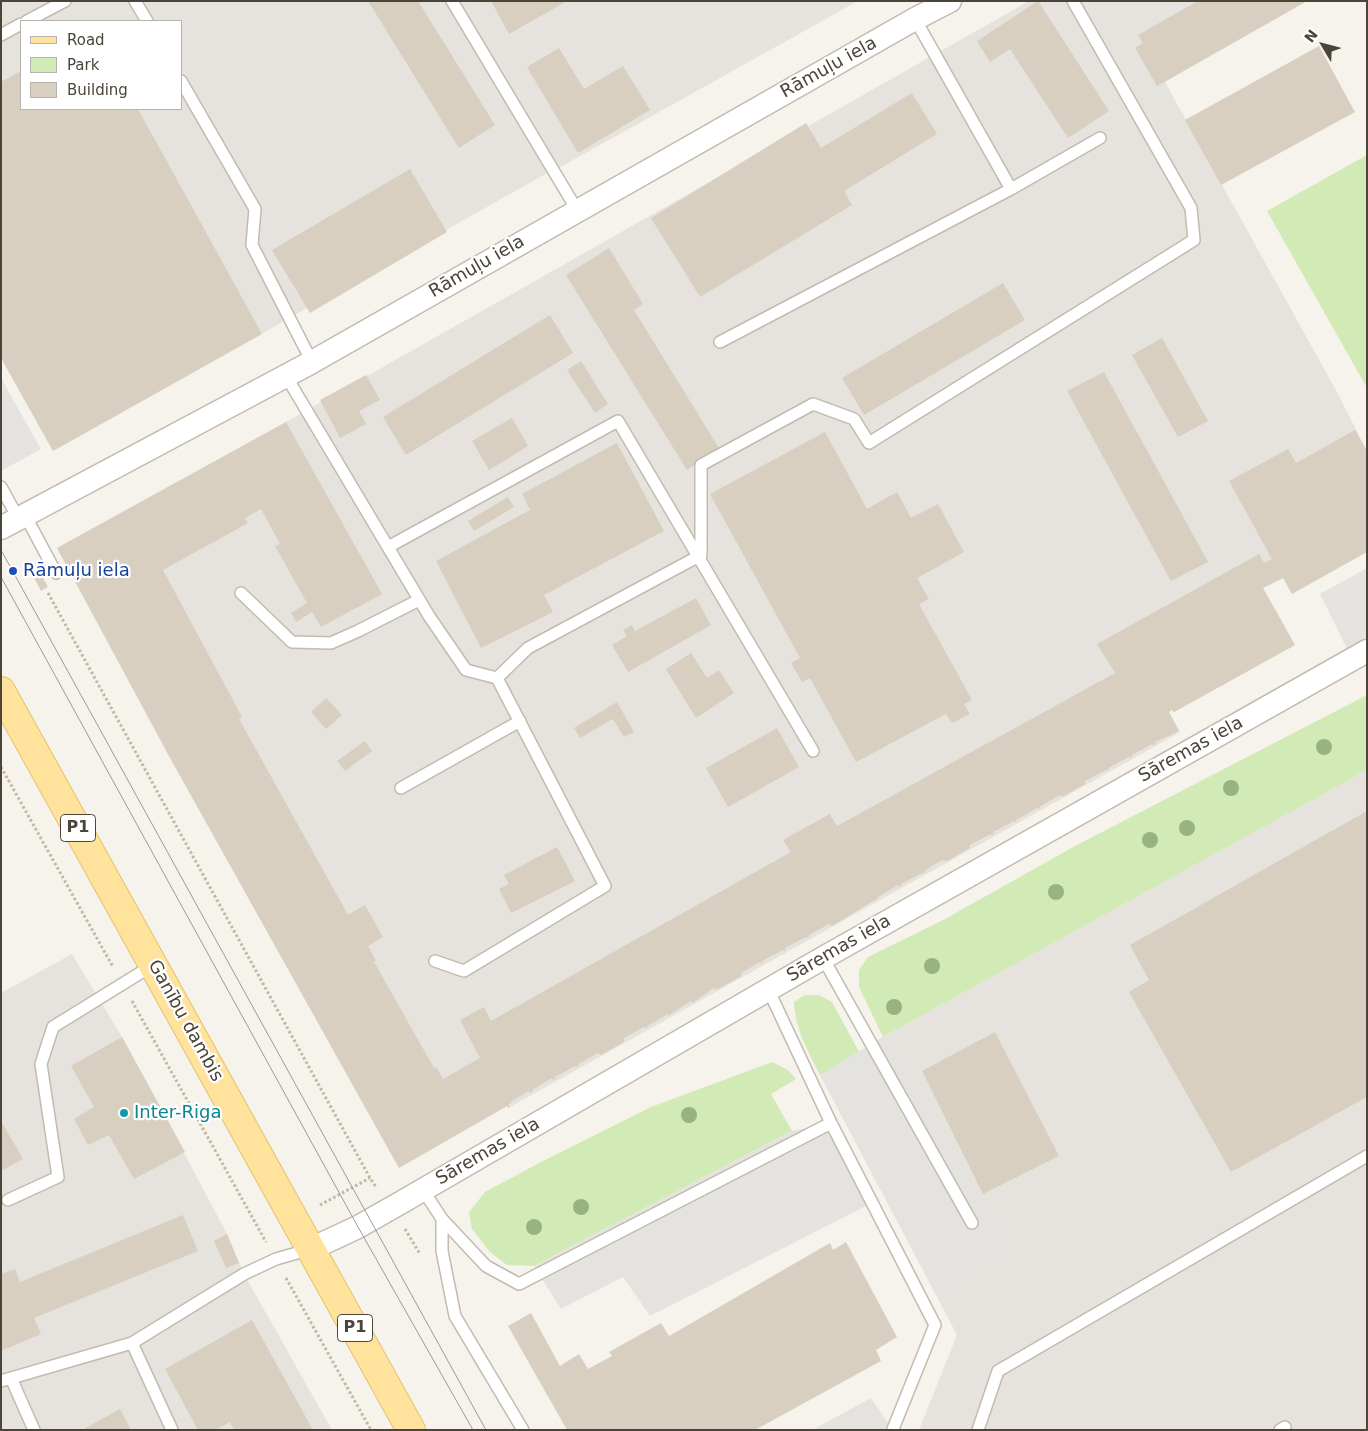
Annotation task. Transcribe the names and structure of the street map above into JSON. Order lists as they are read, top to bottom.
{
  "streets": {
    "main road": ["P1", "Ganību dambis"],
    "street": ["Rāmuļu iela", "Sāremas iela"]
  },
  "crossings": [
    ["Sāremas iela", "Ganību dambis"]
  ],
  "places": ["Rāmuļu iela", "Inter-Riga"],
  "legend": ["Road", "Park", "Building"],
  "north": "top left"
}
